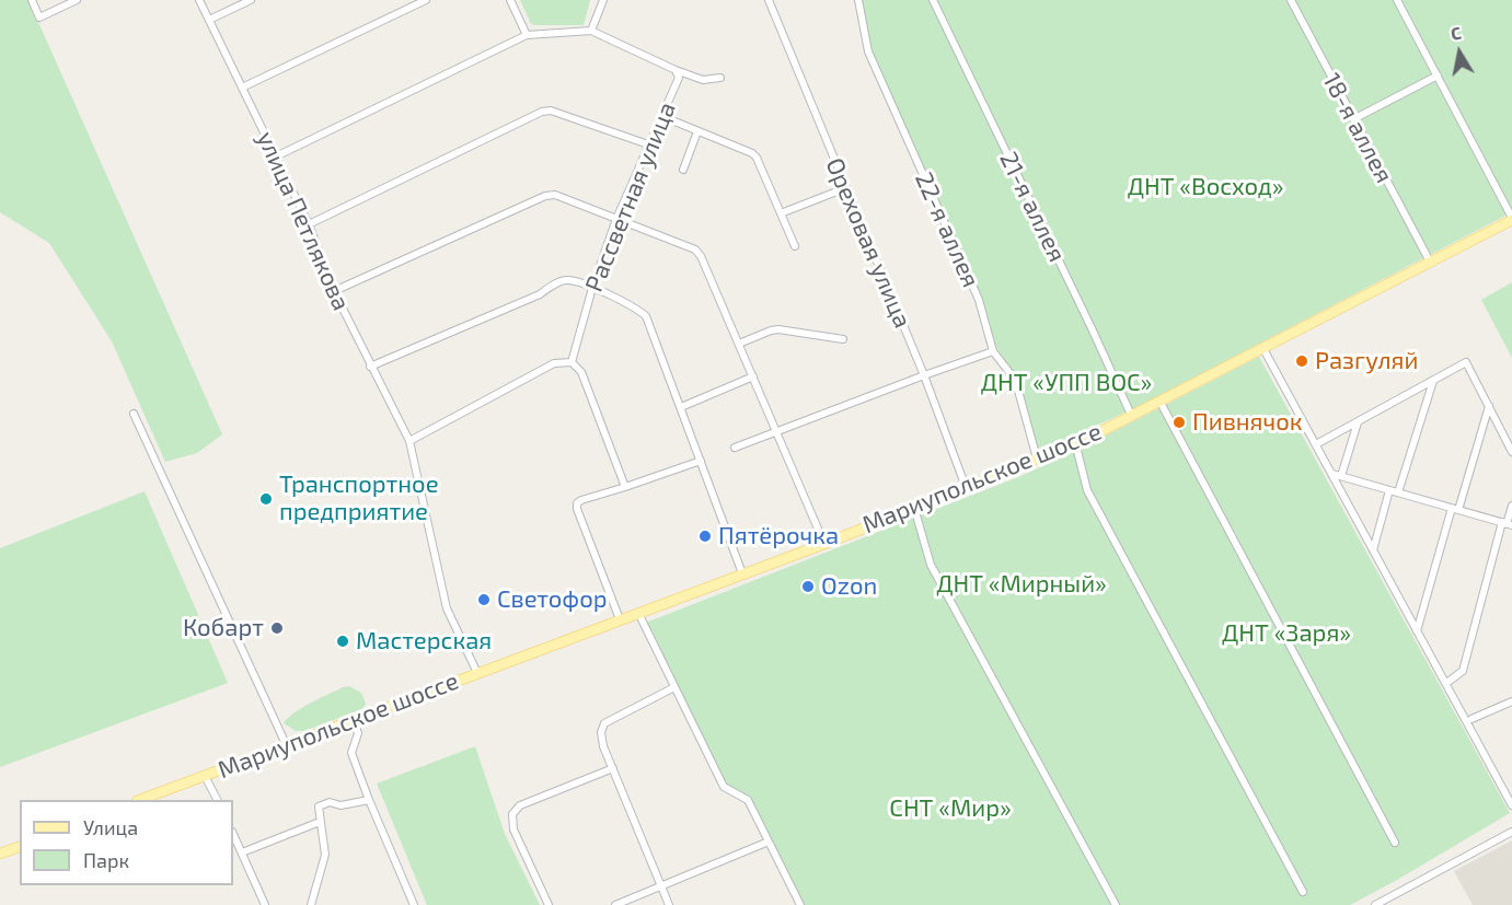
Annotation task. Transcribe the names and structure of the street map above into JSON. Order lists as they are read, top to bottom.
{
  "streets": {
    "main road": ["Мариупольское шоссе"],
    "street": [
      "18-я аллея",
      "Рассветная улица",
      "21-я аллея",
      "улица Петлякова",
      "22-я аллея",
      "Ореховая улица"
    ]
  },
  "crossings": [
    ["18-я аллея", "Мариупольское шоссе"],
    ["21-я аллея", "Мариупольское шоссе"],
    ["улица Петлякова", "Мариупольское шоссе"],
    ["22-я аллея", "Мариупольское шоссе"],
    ["Ореховая улица", "Мариупольское шоссе"]
  ],
  "parks": [
    "ДНТ «Восход»",
    "ДНТ «УПП ВОС»",
    "ДНТ «Мирный»",
    "ДНТ «Заря»",
    "СНТ «Мир»"
  ],
  "places": [
    "Разгуляй",
    "Пивнячок",
    "Транспортное предприятие",
    "Пятёрочка",
    "Ozon",
    "Светофор",
    "Кобарт",
    "Мастерская"
  ],
  "legend": ["Улица", "Парк"],
  "north": "top"
}
